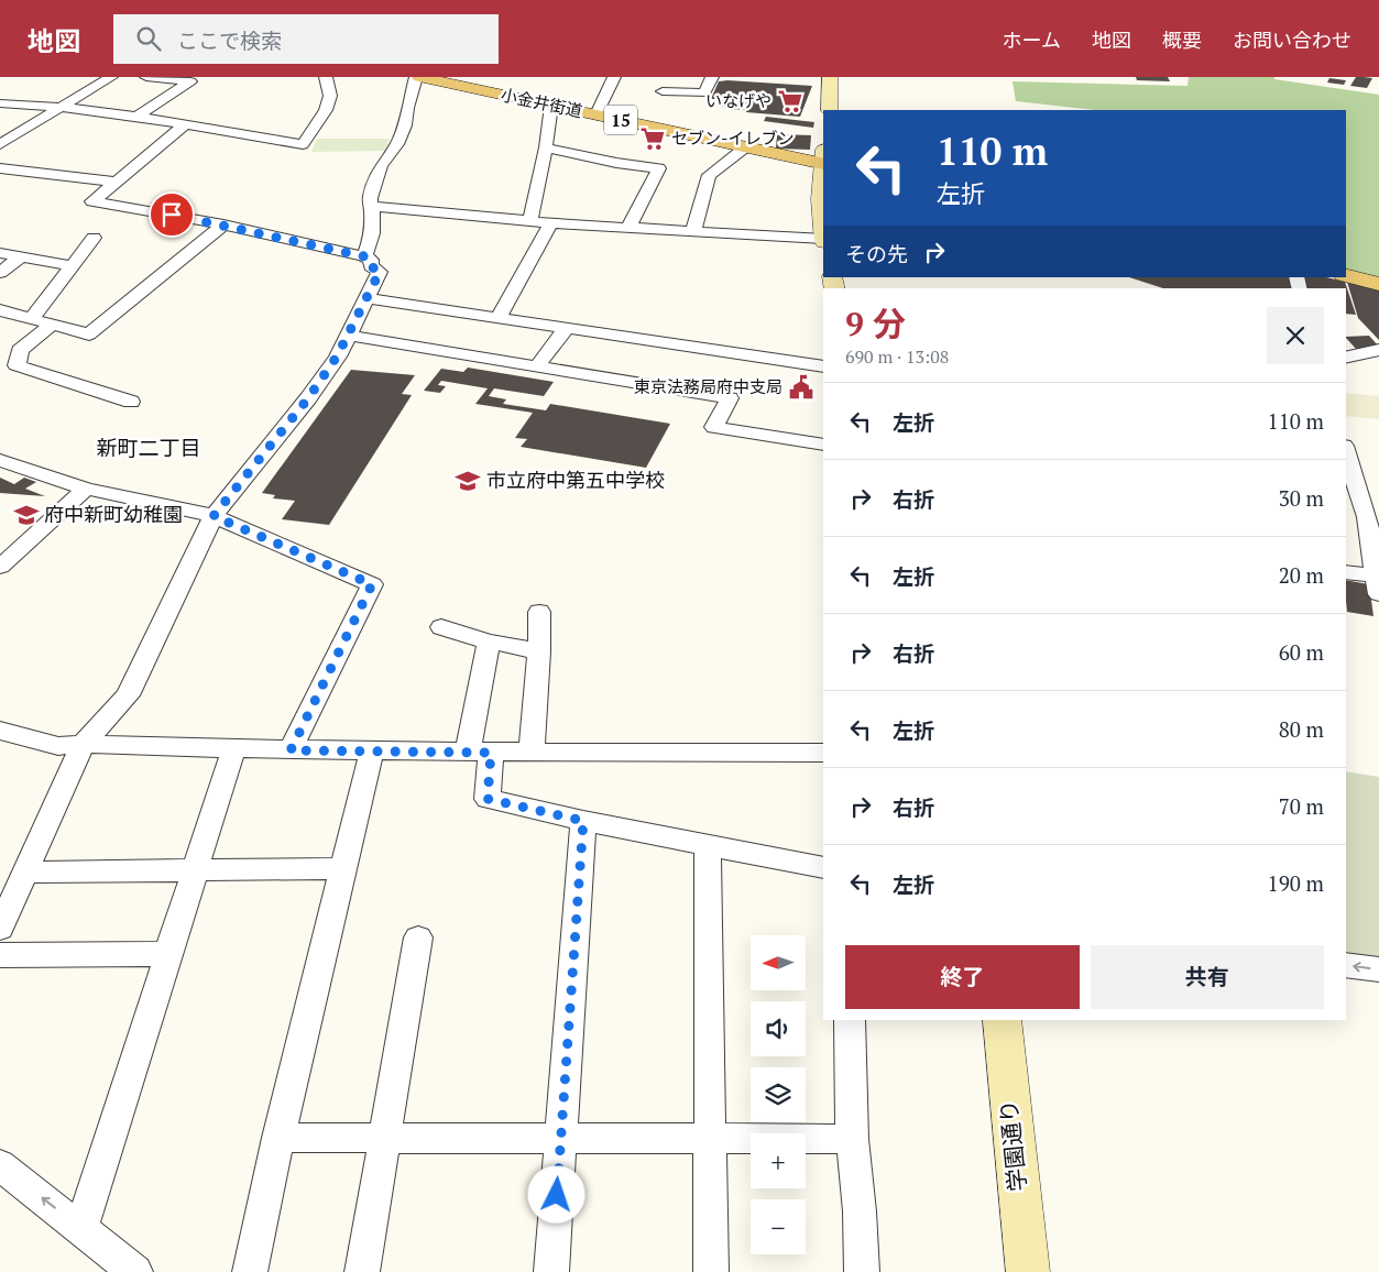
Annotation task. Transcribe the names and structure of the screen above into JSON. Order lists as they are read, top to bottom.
{
  "streets": {
    "main road": ["小金井街道", "15"],
    "street": ["学園通り"]
  },
  "districts": ["新町二丁目"],
  "places": {
    "supermarket": ["いなげや", "セブン-イレブン"],
    "public building": ["東京法務局府中支局"],
    "school or university": ["市立府中第五中学校", "府中新町幼稚園"]
  },
  "north": "left",
  "page": {
    "header": "地図",
    "search": "ここで検索",
    "nav": [
      "ホーム",
      "地図",
      "概要",
      "お問い合わせ"
    ],
    "turn": ["110 m", "左折"],
    "then": "その先",
    "heading": ["9 分", "690 m · 13:08"],
    "list": [
      {
        "name": "左折",
        "value": "110 m"
      },
      {
        "name": "右折",
        "value": "30 m"
      },
      {
        "name": "左折",
        "value": "20 m"
      },
      {
        "name": "右折",
        "value": "60 m"
      },
      {
        "name": "左折",
        "value": "80 m"
      },
      {
        "name": "右折",
        "value": "70 m"
      },
      {
        "name": "左折",
        "value": "190 m"
      }
    ],
    "buttons": ["終了", "共有"],
    "map_buttons": ["+", "−"]
  }
}
